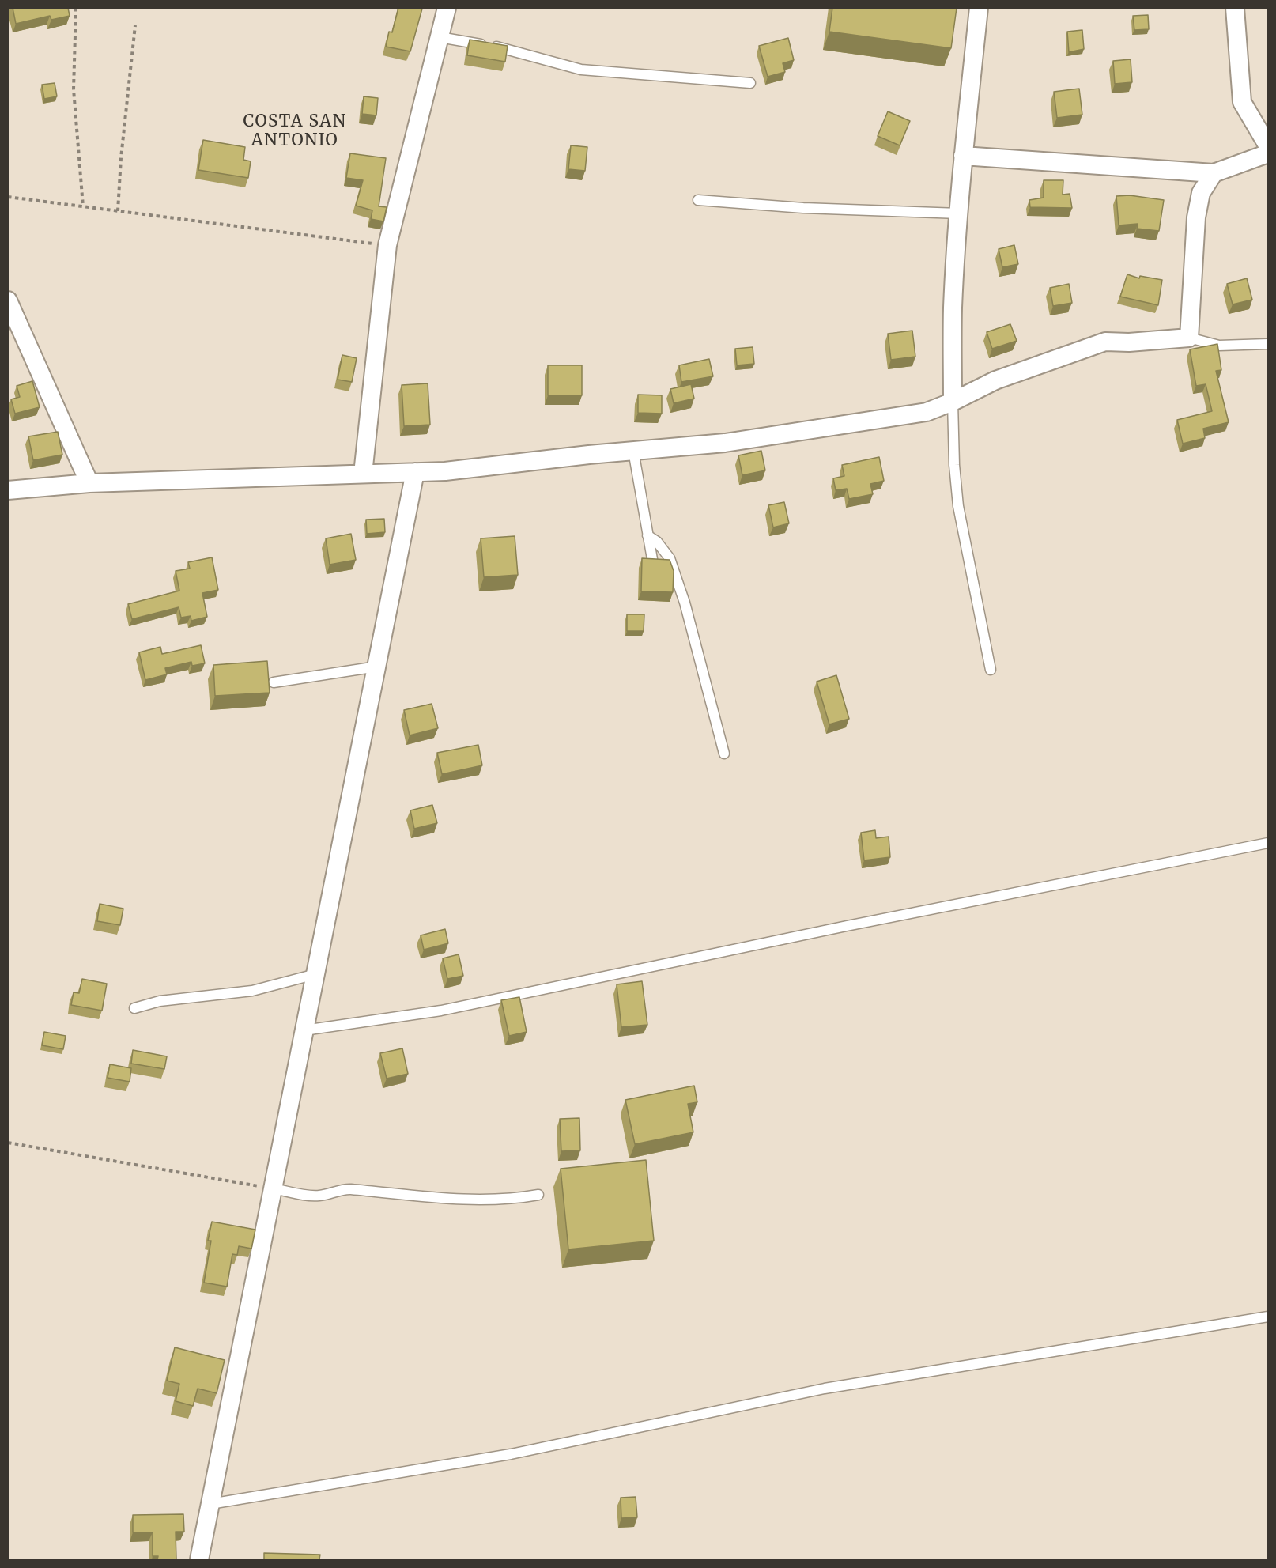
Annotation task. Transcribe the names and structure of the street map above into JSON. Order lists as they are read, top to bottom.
{
  "districts": ["COSTA SAN ANTONIO"]
}
